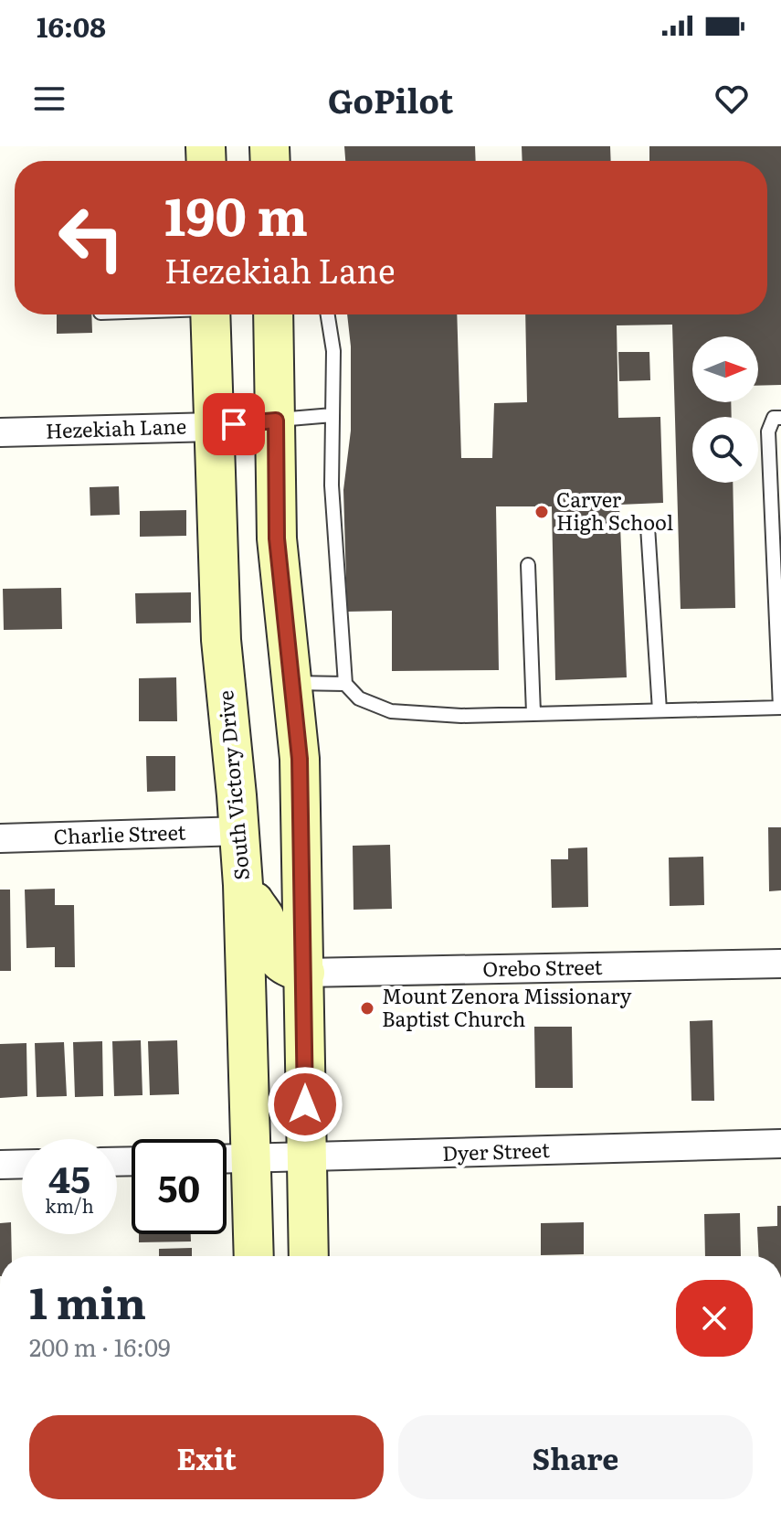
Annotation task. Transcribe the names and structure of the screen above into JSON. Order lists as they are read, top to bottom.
{
  "streets": {
    "main road": ["South Victory Drive"],
    "street": [
      "Hezekiah Lane",
      "Charlie Street",
      "Orebo Street",
      "Dyer Street"
    ]
  },
  "crossings": [
    ["Hezekiah Lane", "South Victory Drive"],
    ["South Victory Drive", "Charlie Street"],
    ["South Victory Drive", "Dyer Street"]
  ],
  "places": ["Carver High School", "Mount Zenora Missionary Baptist Church"],
  "north": "right",
  "page": {
    "status": "16:08",
    "header": "GoPilot",
    "turn": ["190 m", "Hezekiah Lane"],
    "speed": "45 km/h",
    "limit": "50",
    "heading": ["1 min", "200 m · 16:09"],
    "buttons": ["Exit", "Share"]
  }
}
